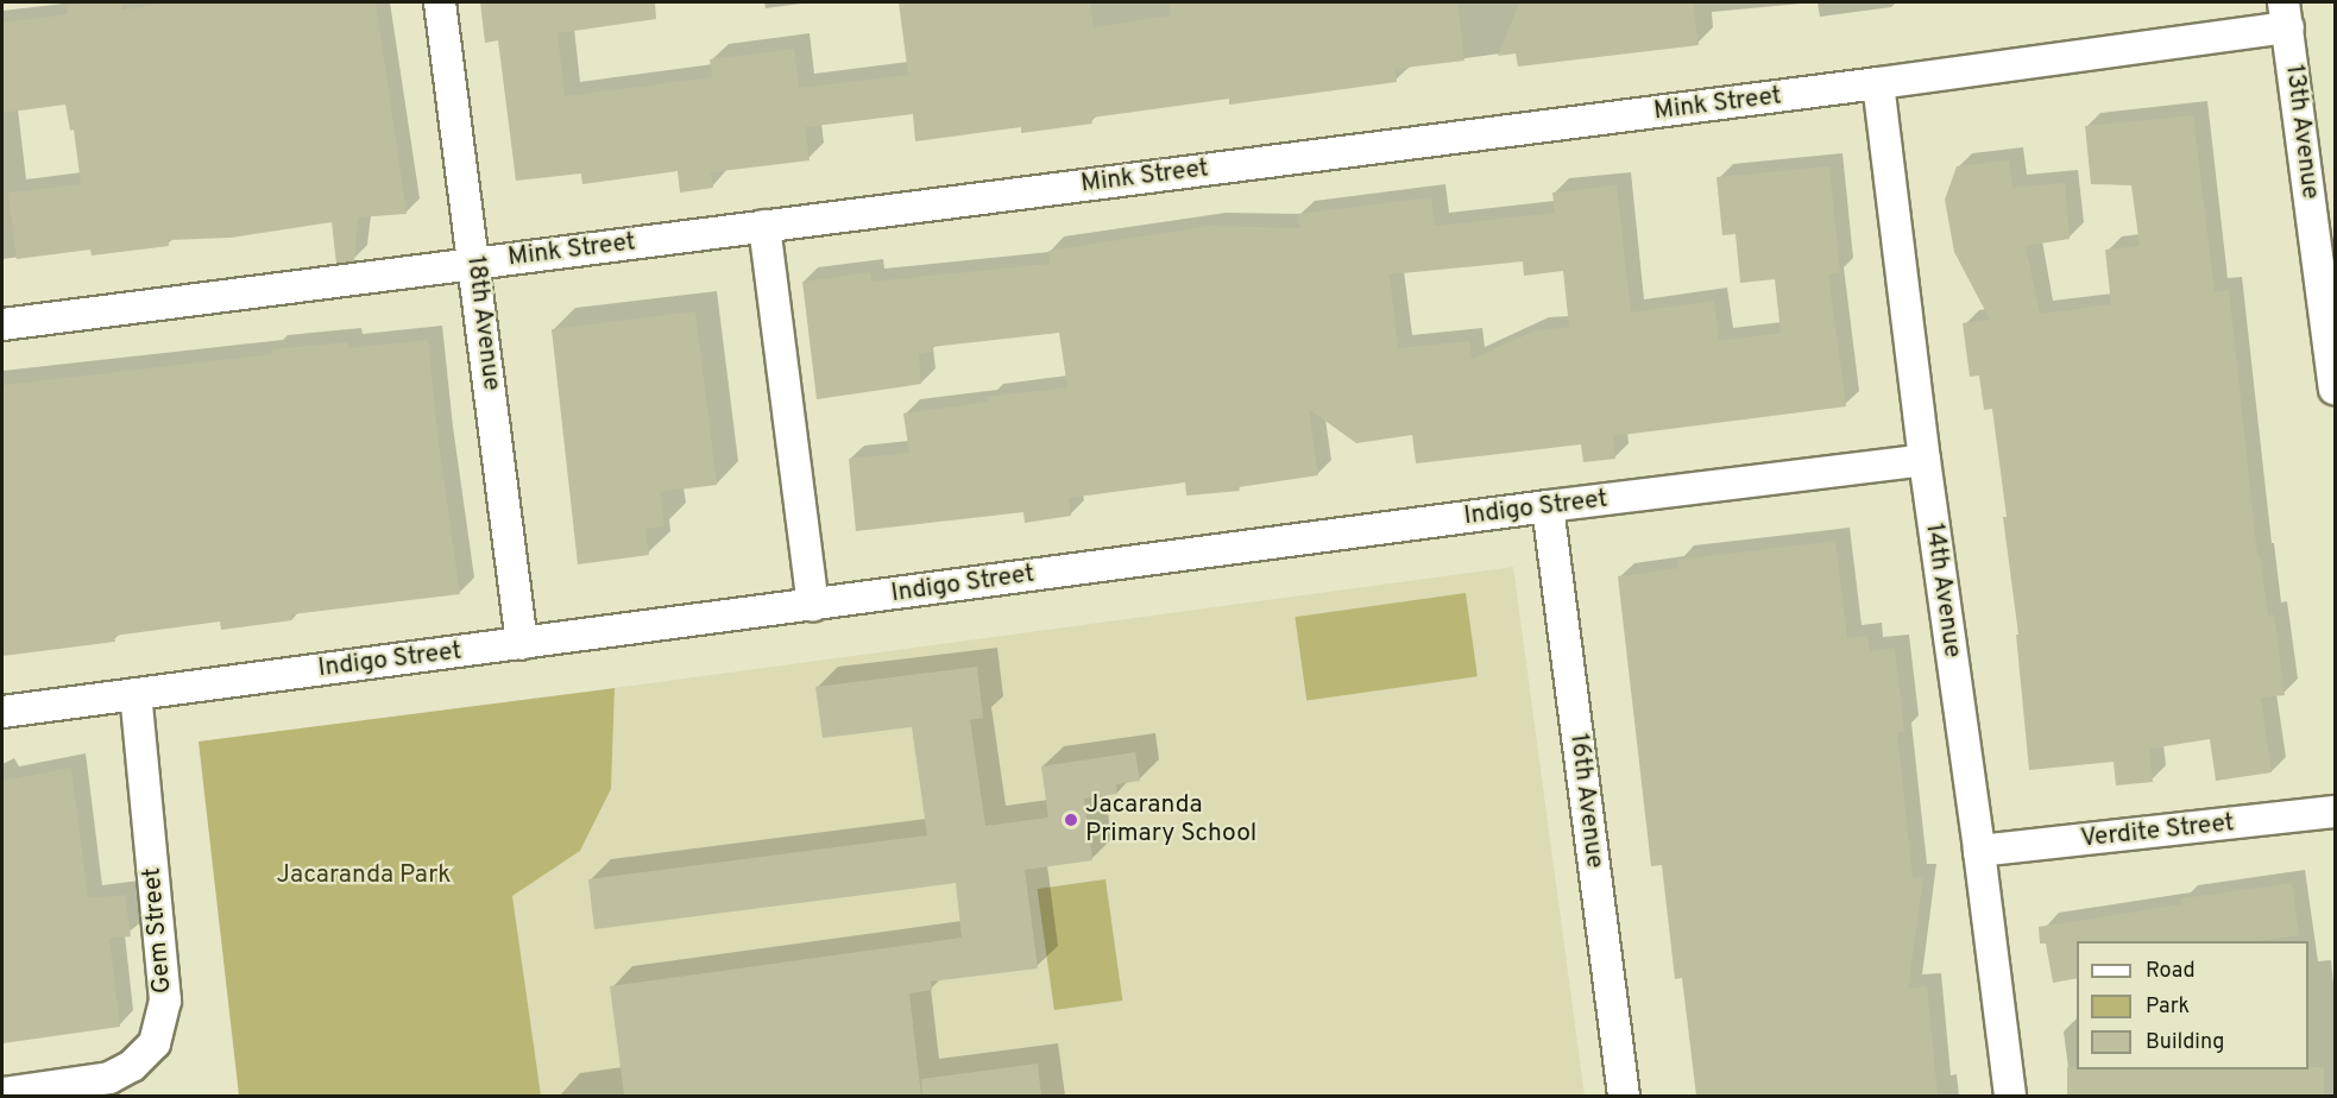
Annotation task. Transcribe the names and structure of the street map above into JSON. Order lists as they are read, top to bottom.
{
  "streets": {
    "street": [
      "Mink Street",
      "13th Avenue",
      "18th Avenue",
      "Indigo Street",
      "14th Avenue",
      "16th Avenue",
      "Verdite Street",
      "Gem Street"
    ]
  },
  "crossings": [
    ["Mink Street", "13th Avenue"],
    ["Mink Street", "18th Avenue"],
    ["Mink Street", "14th Avenue"],
    ["18th Avenue", "Indigo Street"],
    ["Indigo Street", "14th Avenue"],
    ["Indigo Street", "16th Avenue"],
    ["Indigo Street", "Gem Street"],
    ["14th Avenue", "Verdite Street"]
  ],
  "parks": ["Jacaranda Park"],
  "places": ["Jacaranda Primary School"],
  "legend": ["Road", "Park", "Building"]
}
